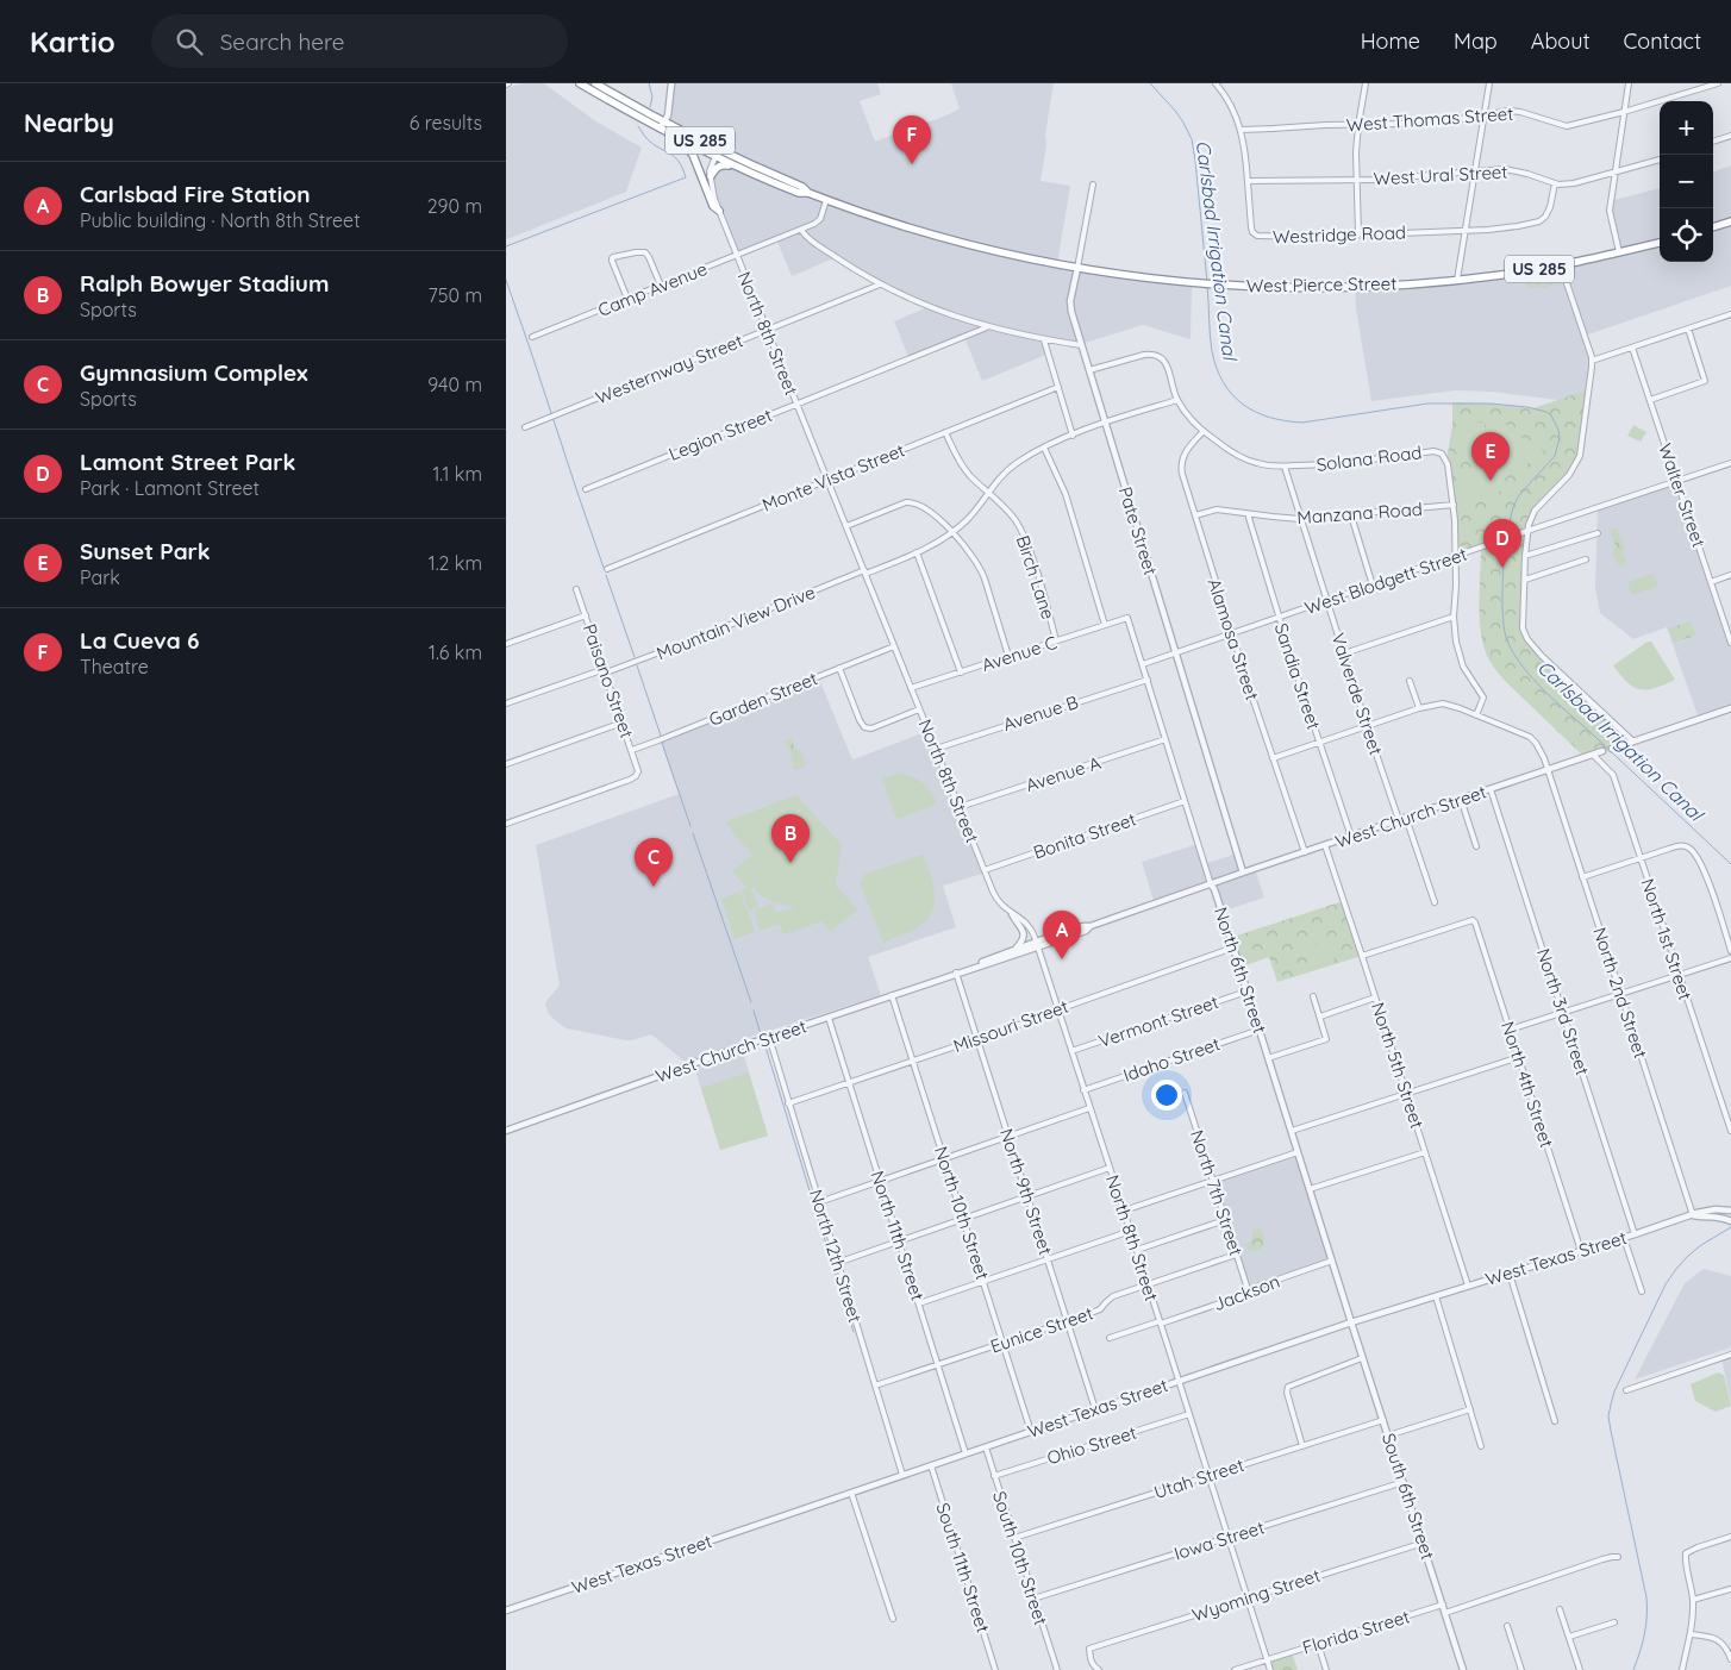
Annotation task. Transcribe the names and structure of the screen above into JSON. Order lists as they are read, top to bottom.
{
  "streets": {
    "highway": ["US 285", "West Pierce Street"],
    "street": [
      "West Thomas Street",
      "West Ural Street",
      "Westridge Road",
      "Camp Avenue",
      "North 8th Street",
      "Westernway Street",
      "Legion Street",
      "Solana Road",
      "Monte Vista Street",
      "Walter Street",
      "Manzana Road",
      "Pate Street",
      "Birch Lane",
      "West Blodgett Street",
      "Mountain View Drive",
      "Alamosa Street",
      "Avenue C",
      "Sandia Street",
      "Paisano Street",
      "Valverde Street",
      "Garden Street",
      "Avenue B",
      "Avenue A",
      "West Church Street",
      "Bonita Street",
      "North 1st Street",
      "North 6th Street",
      "North 2nd Street",
      "North 3rd Street",
      "Vermont Street",
      "Missouri Street",
      "Idaho Street",
      "North 5th Street",
      "North 4th Street",
      "North 9th Street",
      "North 7th Street",
      "North 10th Street",
      "North 11th Street",
      "North 12th Street",
      "West Texas Street",
      "Jackson",
      "Eunice Street",
      "Ohio Street",
      "Utah Street",
      "South 6th Street",
      "Iowa Street",
      "South 10th Street",
      "South 11th Street",
      "Wyoming Street",
      "Florida Street"
    ]
  },
  "crossings": [
    ["West Thomas Street", "Westridge Road"],
    ["West Ural Street", "Westridge Road"],
    ["West Pierce Street", "Camp Avenue"],
    ["West Pierce Street", "North 8th Street"],
    ["West Pierce Street", "Pate Street"],
    ["Camp Avenue", "North 8th Street"],
    ["North 8th Street", "Westernway Street"],
    ["North 8th Street", "Legion Street"],
    ["North 8th Street", "Monte Vista Street"],
    ["North 8th Street", "Mountain View Drive"],
    ["North 8th Street", "Avenue C"],
    ["North 8th Street", "Garden Street"],
    ["North 8th Street", "Avenue B"],
    ["North 8th Street", "Avenue A"],
    ["North 8th Street", "West Church Street"],
    ["North 8th Street", "Bonita Street"],
    ["North 8th Street", "Vermont Street"],
    ["North 8th Street", "Missouri Street"],
    ["North 8th Street", "Idaho Street"],
    ["North 8th Street", "West Texas Street"],
    ["North 8th Street", "Jackson"],
    ["North 8th Street", "Eunice Street"],
    ["North 8th Street", "Ohio Street"],
    ["North 8th Street", "Utah Street"],
    ["North 8th Street", "Iowa Street"],
    ["North 8th Street", "Wyoming Street"],
    ["North 8th Street", "Florida Street"],
    ["Solana Road", "Manzana Road"],
    ["Solana Road", "Pate Street"],
    ["Solana Road", "West Blodgett Street"],
    ["Solana Road", "Alamosa Street"],
    ["Solana Road", "Valverde Street"],
    ["Monte Vista Street", "Birch Lane"],
    ["Walter Street", "West Blodgett Street"],
    ["Manzana Road", "Alamosa Street"],
    ["Manzana Road", "Sandia Street"],
    ["Manzana Road", "Valverde Street"],
    ["Pate Street", "West Blodgett Street"],
    ["Pate Street", "West Church Street"],
    ["Birch Lane", "Mountain View Drive"],
    ["Birch Lane", "Avenue C"],
    ["West Blodgett Street", "Alamosa Street"],
    ["West Blodgett Street", "Sandia Street"],
    ["West Blodgett Street", "Valverde Street"],
    ["West Blodgett Street", "North 6th Street"],
    ["Mountain View Drive", "Paisano Street"],
    ["Alamosa Street", "West Church Street"],
    ["Avenue C", "North 6th Street"],
    ["Sandia Street", "West Church Street"],
    ["Paisano Street", "Garden Street"],
    ["Valverde Street", "West Church Street"],
    ["Avenue B", "North 6th Street"],
    ["Avenue A", "North 6th Street"],
    ["West Church Street", "North 1st Street"],
    ["West Church Street", "North 6th Street"],
    ["West Church Street", "North 2nd Street"],
    ["West Church Street", "North 3rd Street"],
    ["West Church Street", "North 5th Street"],
    ["West Church Street", "North 9th Street"],
    ["West Church Street", "North 10th Street"],
    ["West Church Street", "North 11th Street"],
    ["West Church Street", "North 12th Street"],
    ["Bonita Street", "North 6th Street"],
    ["North 6th Street", "Vermont Street"],
    ["North 6th Street", "Missouri Street"],
    ["North 6th Street", "Idaho Street"],
    ["North 6th Street", "West Texas Street"],
    ["North 6th Street", "Jackson"],
    ["North 6th Street", "South 6th Street"],
    ["North 2nd Street", "West Texas Street"],
    ["North 3rd Street", "West Texas Street"],
    ["Missouri Street", "North 9th Street"],
    ["Missouri Street", "North 10th Street"],
    ["Missouri Street", "North 11th Street"],
    ["Missouri Street", "North 12th Street"],
    ["North 5th Street", "North 4th Street"],
    ["North 5th Street", "West Texas Street"],
    ["North 4th Street", "West Texas Street"],
    ["North 9th Street", "West Texas Street"],
    ["North 9th Street", "Eunice Street"],
    ["North 7th Street", "Jackson"],
    ["North 7th Street", "Eunice Street"],
    ["North 10th Street", "West Texas Street"],
    ["North 10th Street", "Eunice Street"],
    ["North 11th Street", "West Texas Street"],
    ["North 11th Street", "Eunice Street"],
    ["North 12th Street", "West Texas Street"],
    ["North 12th Street", "Eunice Street"],
    ["West Texas Street", "South 6th Street"],
    ["West Texas Street", "South 10th Street"],
    ["West Texas Street", "South 11th Street"],
    ["Ohio Street", "South 10th Street"],
    ["Utah Street", "South 6th Street"],
    ["Utah Street", "South 10th Street"],
    ["South 6th Street", "Iowa Street"],
    ["South 6th Street", "Wyoming Street"],
    ["South 6th Street", "Florida Street"],
    ["Iowa Street", "South 10th Street"]
  ],
  "water": ["Carlsbad Irrigation Canal"],
  "page": {
    "header": "Kartio",
    "search": "Search here",
    "nav": [
      "Home",
      "Map",
      "About",
      "Contact"
    ],
    "heading": ["Nearby", "6 results"],
    "map_buttons": ["+", "−"],
    "pins": [
      "F",
      "E",
      "D",
      "B",
      "C",
      "A"
    ],
    "list": [
      {
        "mark": "A",
        "name": "Carlsbad Fire Station",
        "note": "Public building · North 8th Street",
        "value": "290 m"
      },
      {
        "mark": "B",
        "name": "Ralph Bowyer Stadium",
        "note": "Sports",
        "value": "750 m"
      },
      {
        "mark": "C",
        "name": "Gymnasium Complex",
        "note": "Sports",
        "value": "940 m"
      },
      {
        "mark": "D",
        "name": "Lamont Street Park",
        "note": "Park · Lamont Street",
        "value": "1.1 km"
      },
      {
        "mark": "E",
        "name": "Sunset Park",
        "note": "Park",
        "value": "1.2 km"
      },
      {
        "mark": "F",
        "name": "La Cueva 6",
        "note": "Theatre",
        "value": "1.6 km"
      }
    ]
  }
}
